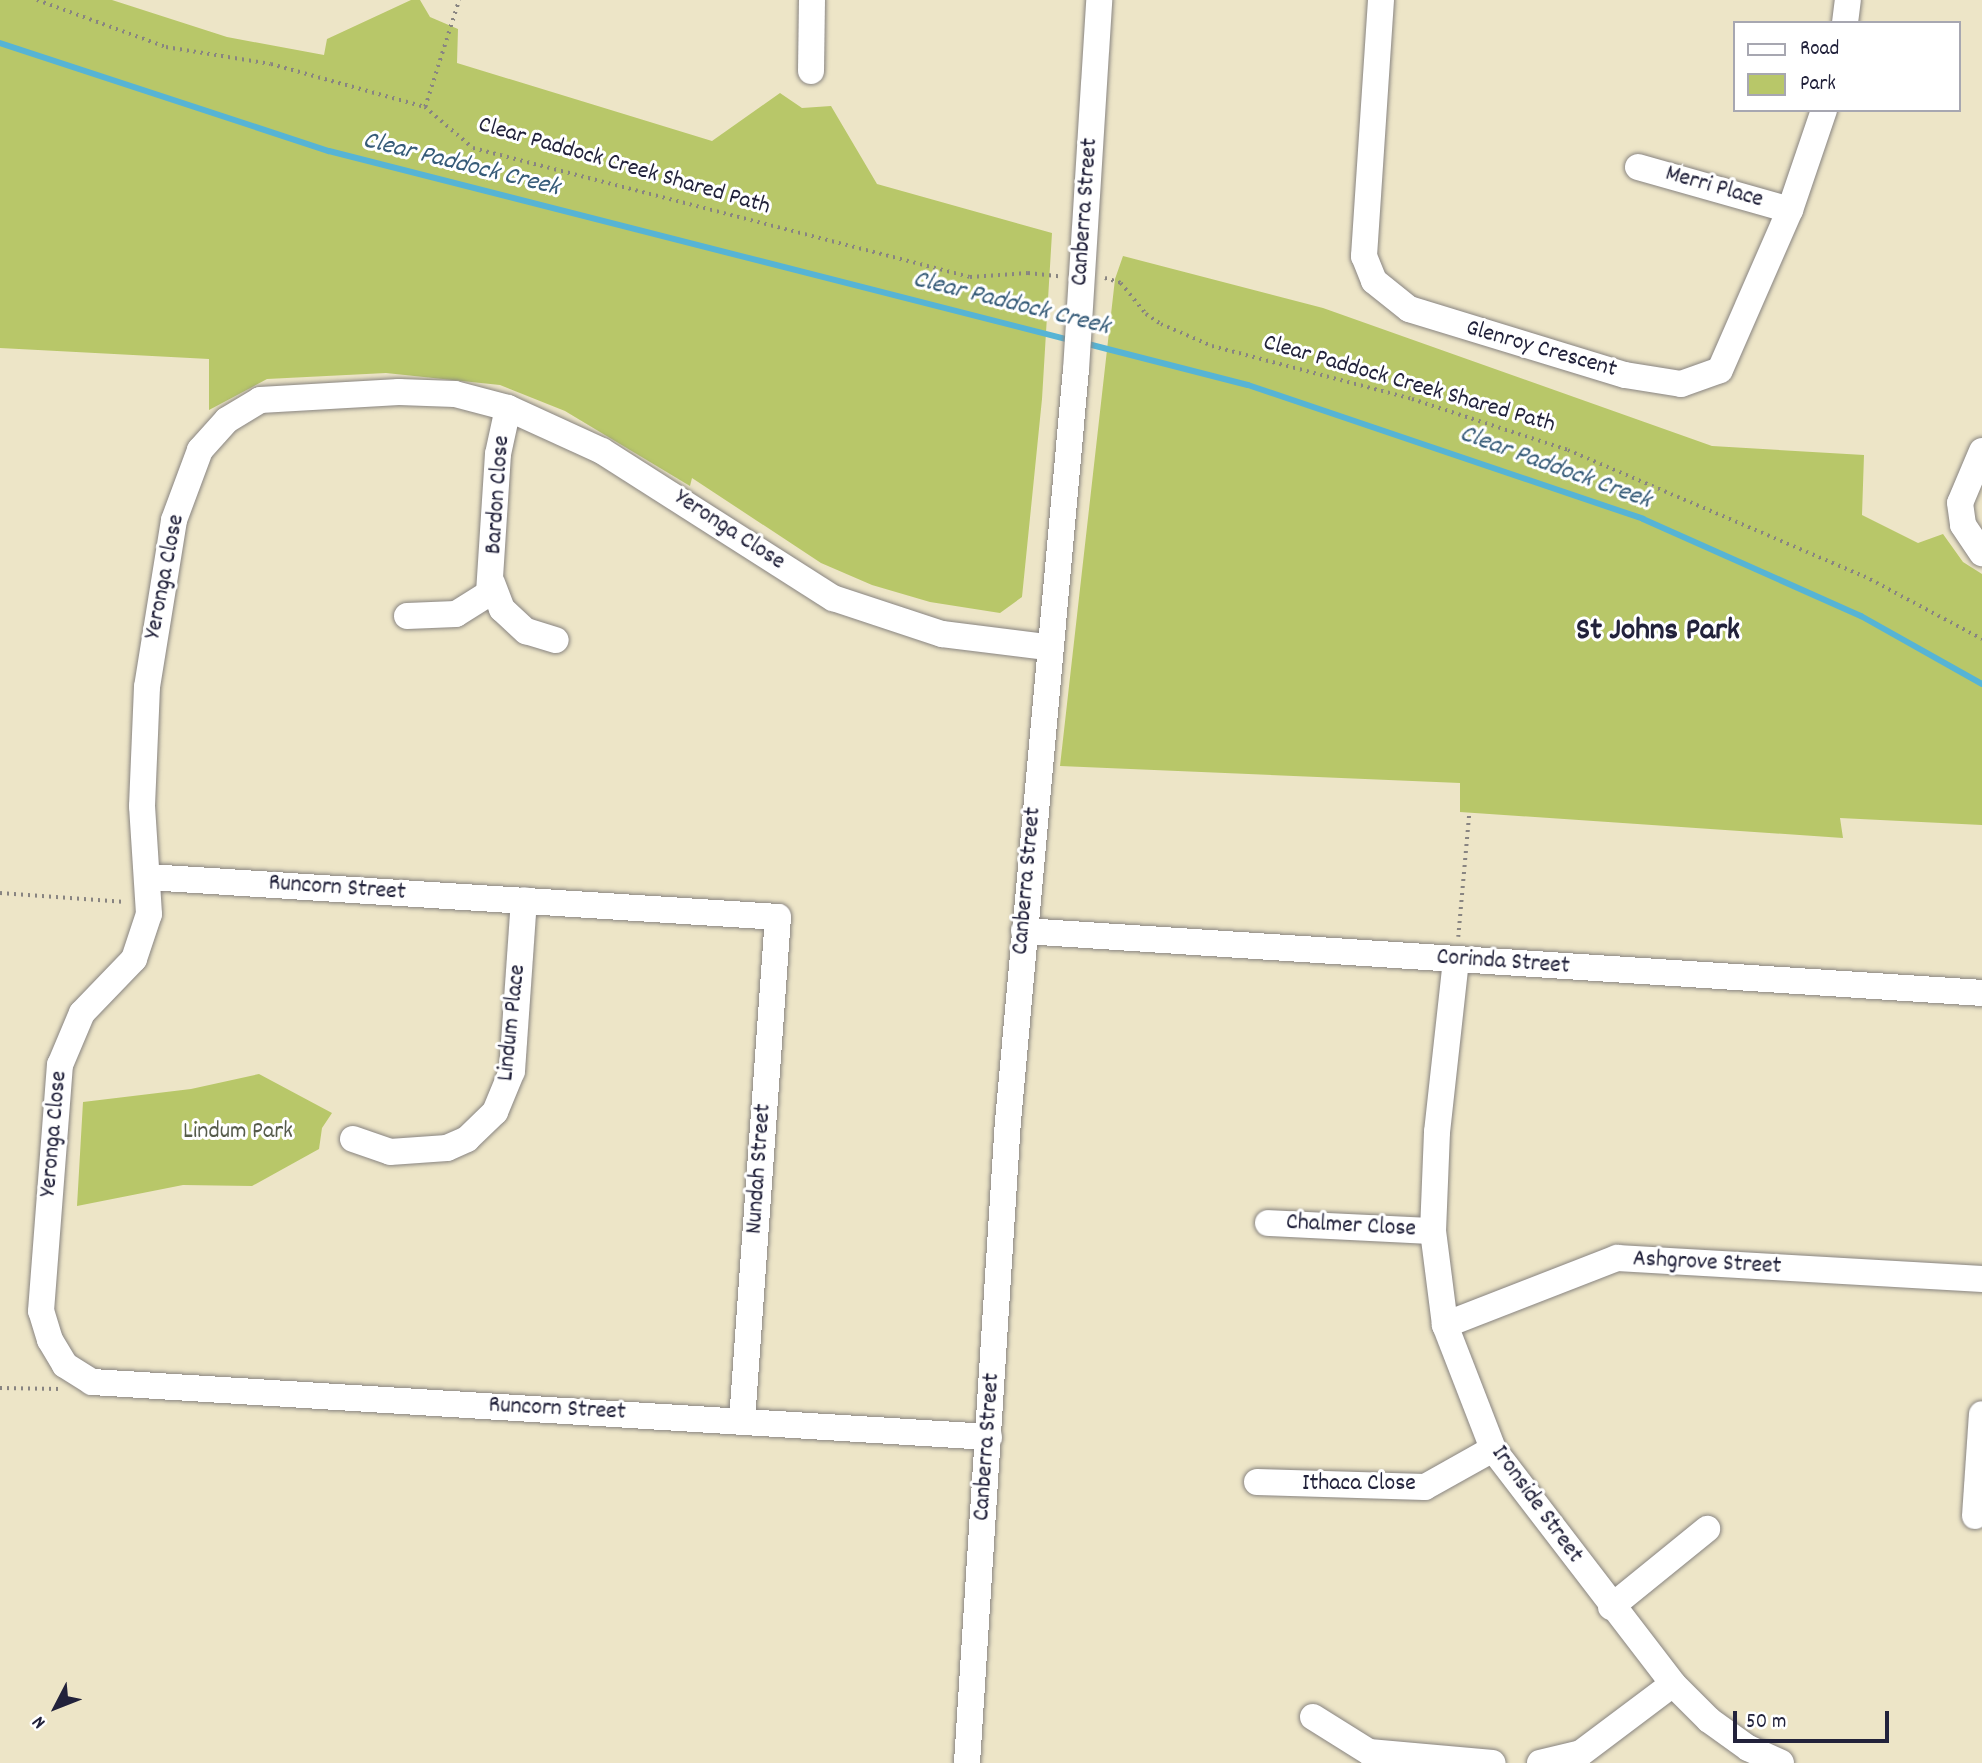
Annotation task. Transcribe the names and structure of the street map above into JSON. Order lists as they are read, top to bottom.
{
  "streets": {
    "street": [
      "Merri Place",
      "Canberra Street",
      "Glenroy Crescent",
      "Bardon Close",
      "Yeronga Close",
      "Runcorn Street",
      "Corinda Street",
      "Lindum Place",
      "Nundah Street",
      "Chalmer Close",
      "Ashgrove Street",
      "Ithaca Close",
      "Ironside Street"
    ],
    "path": ["Clear Paddock Creek Shared Path"]
  },
  "crossings": [
    ["Merri Place", "Glenroy Crescent"],
    ["Canberra Street", "Yeronga Close"],
    ["Canberra Street", "Runcorn Street"],
    ["Canberra Street", "Corinda Street"],
    ["Bardon Close", "Yeronga Close"],
    ["Yeronga Close", "Runcorn Street"],
    ["Runcorn Street", "Lindum Place"],
    ["Runcorn Street", "Nundah Street"],
    ["Corinda Street", "Ironside Street"],
    ["Chalmer Close", "Ironside Street"],
    ["Ashgrove Street", "Ironside Street"],
    ["Ithaca Close", "Ironside Street"]
  ],
  "districts": ["St Johns Park"],
  "water": ["Clear Paddock Creek"],
  "parks": ["Lindum Park"],
  "legend": ["Road", "Park"],
  "scale_bar": "50 m",
  "north": "bottom left"
}
